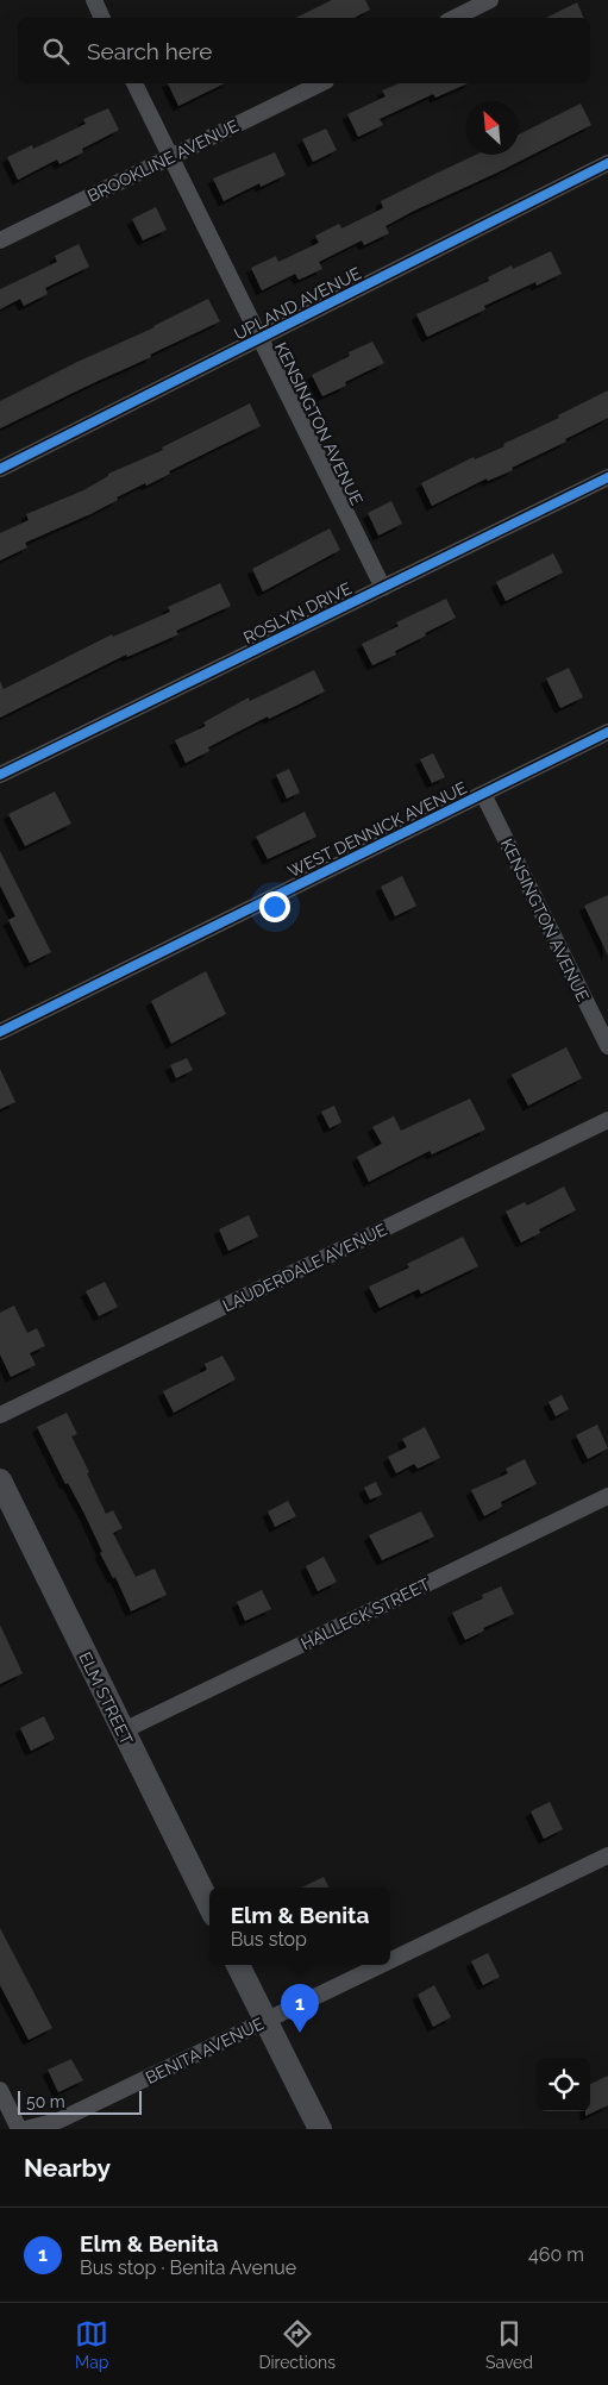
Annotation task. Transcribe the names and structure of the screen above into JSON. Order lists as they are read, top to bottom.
{
  "streets": {
    "street": [
      "BROOKLINE AVENUE",
      "UPLAND AVENUE",
      "KENSINGTON AVENUE",
      "ROSLYN DRIVE",
      "WEST DENNICK AVENUE",
      "LAUDERDALE AVENUE",
      "HALLECK STREET",
      "ELM STREET",
      "BENITA AVENUE"
    ]
  },
  "crossings": [
    ["BROOKLINE AVENUE", "KENSINGTON AVENUE"],
    ["UPLAND AVENUE", "KENSINGTON AVENUE"],
    ["KENSINGTON AVENUE", "ROSLYN DRIVE"],
    ["KENSINGTON AVENUE", "WEST DENNICK AVENUE"],
    ["HALLECK STREET", "ELM STREET"]
  ],
  "scale_bar": "50 m",
  "north": "top left",
  "page": {
    "search": "Search here",
    "popup": ["Elm & Benita", "Bus stop"],
    "pins": "1",
    "scale": "50 m",
    "heading": "Nearby",
    "list": [
      {
        "mark": "1",
        "name": "Elm & Benita",
        "note": "Bus stop · Benita Avenue",
        "value": "460 m"
      }
    ],
    "nav": ["Map", "Directions", "Saved"]
  }
}
